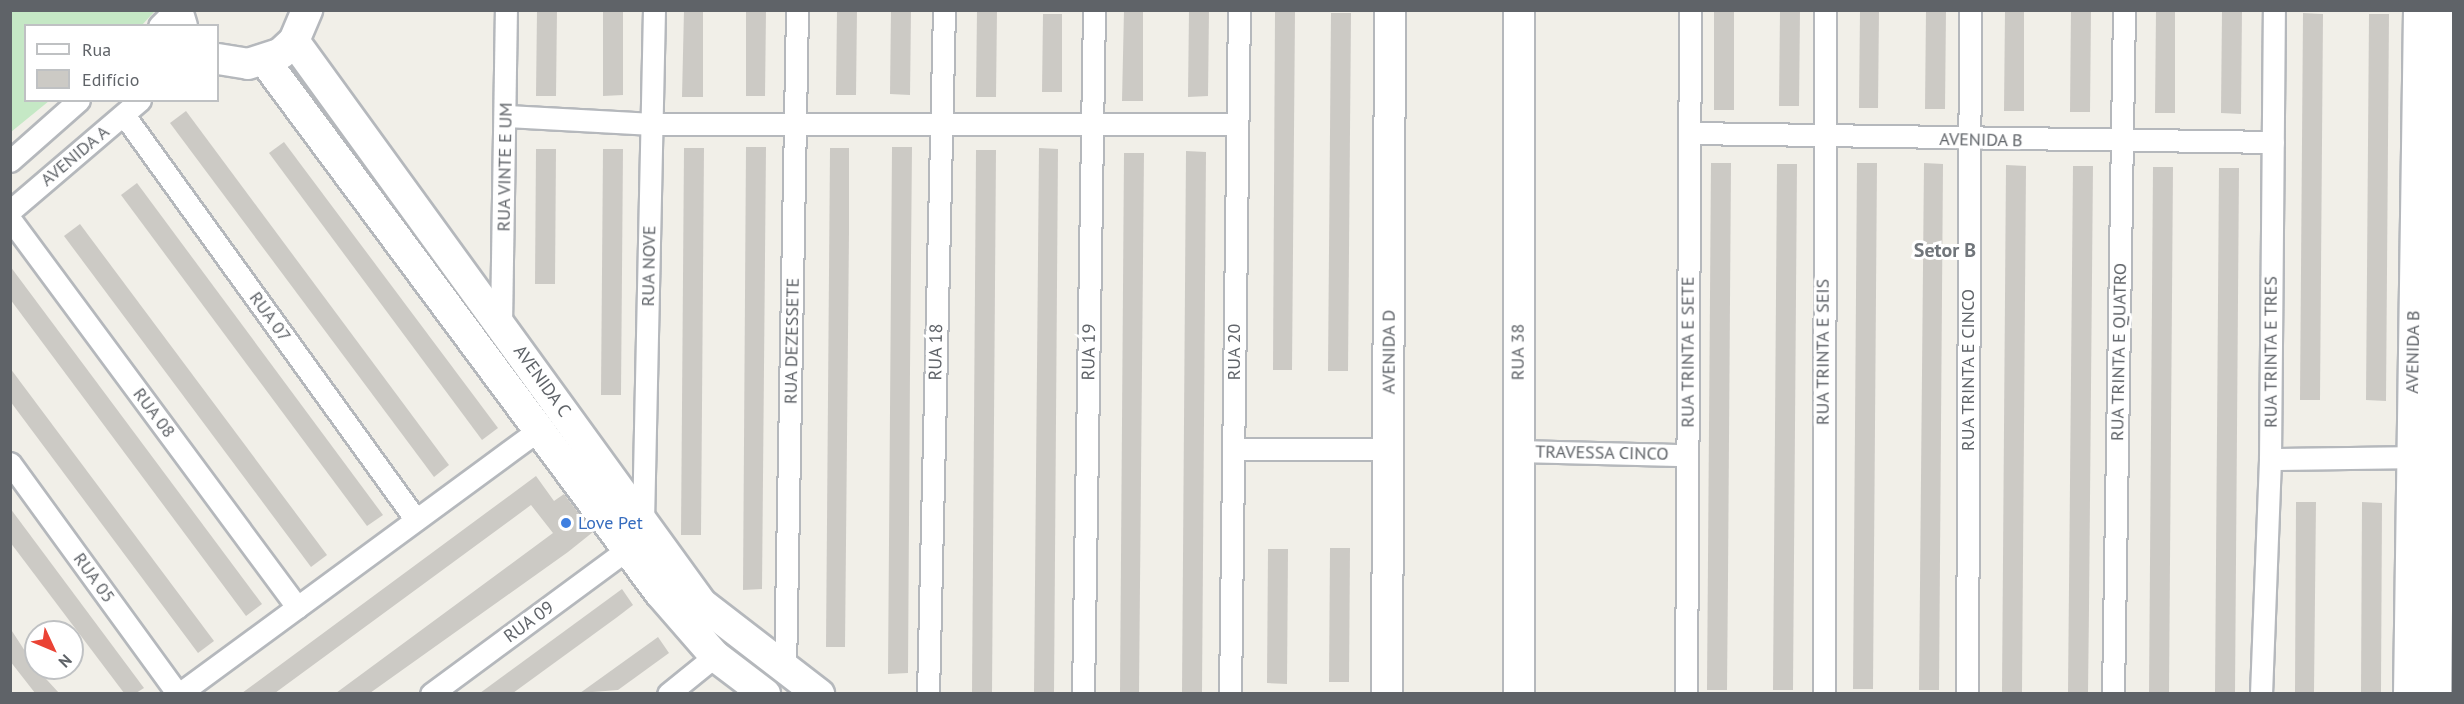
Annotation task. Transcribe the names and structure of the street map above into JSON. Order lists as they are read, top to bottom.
{
  "streets": {
    "street": [
      "AVENIDA B",
      "AVENIDA A",
      "RUA VINTE E UM",
      "RUA NOVE",
      "RUA 07",
      "RUA DEZESSETE",
      "RUA 18",
      "RUA 19",
      "RUA 20",
      "AVENIDA D",
      "RUA 38",
      "RUA TRINTA E SETE",
      "RUA TRINTA E SEIS",
      "RUA TRINTA E QUATRO",
      "RUA TRINTA E TRES",
      "RUA TRINTA E CINCO",
      "AVENIDA C",
      "RUA 08",
      "TRAVESSA CINCO",
      "RUA 05",
      "RUA 09"
    ]
  },
  "crossings": [
    ["AVENIDA B", "RUA TRINTA E SETE"],
    ["AVENIDA B", "RUA TRINTA E SEIS"],
    ["AVENIDA B", "RUA TRINTA E QUATRO"],
    ["AVENIDA B", "RUA TRINTA E TRES"],
    ["AVENIDA B", "RUA TRINTA E CINCO"],
    ["AVENIDA A", "RUA 07"],
    ["RUA VINTE E UM", "AVENIDA C"],
    ["RUA NOVE", "AVENIDA C"],
    ["RUA DEZESSETE", "AVENIDA C"],
    ["RUA 38", "TRAVESSA CINCO"],
    ["RUA TRINTA E SETE", "TRAVESSA CINCO"],
    ["AVENIDA C", "RUA 09"]
  ],
  "districts": ["Setor B"],
  "places": ["Love Pet"],
  "legend": ["Rua", "Edifício"],
  "north": "bottom right"
}
